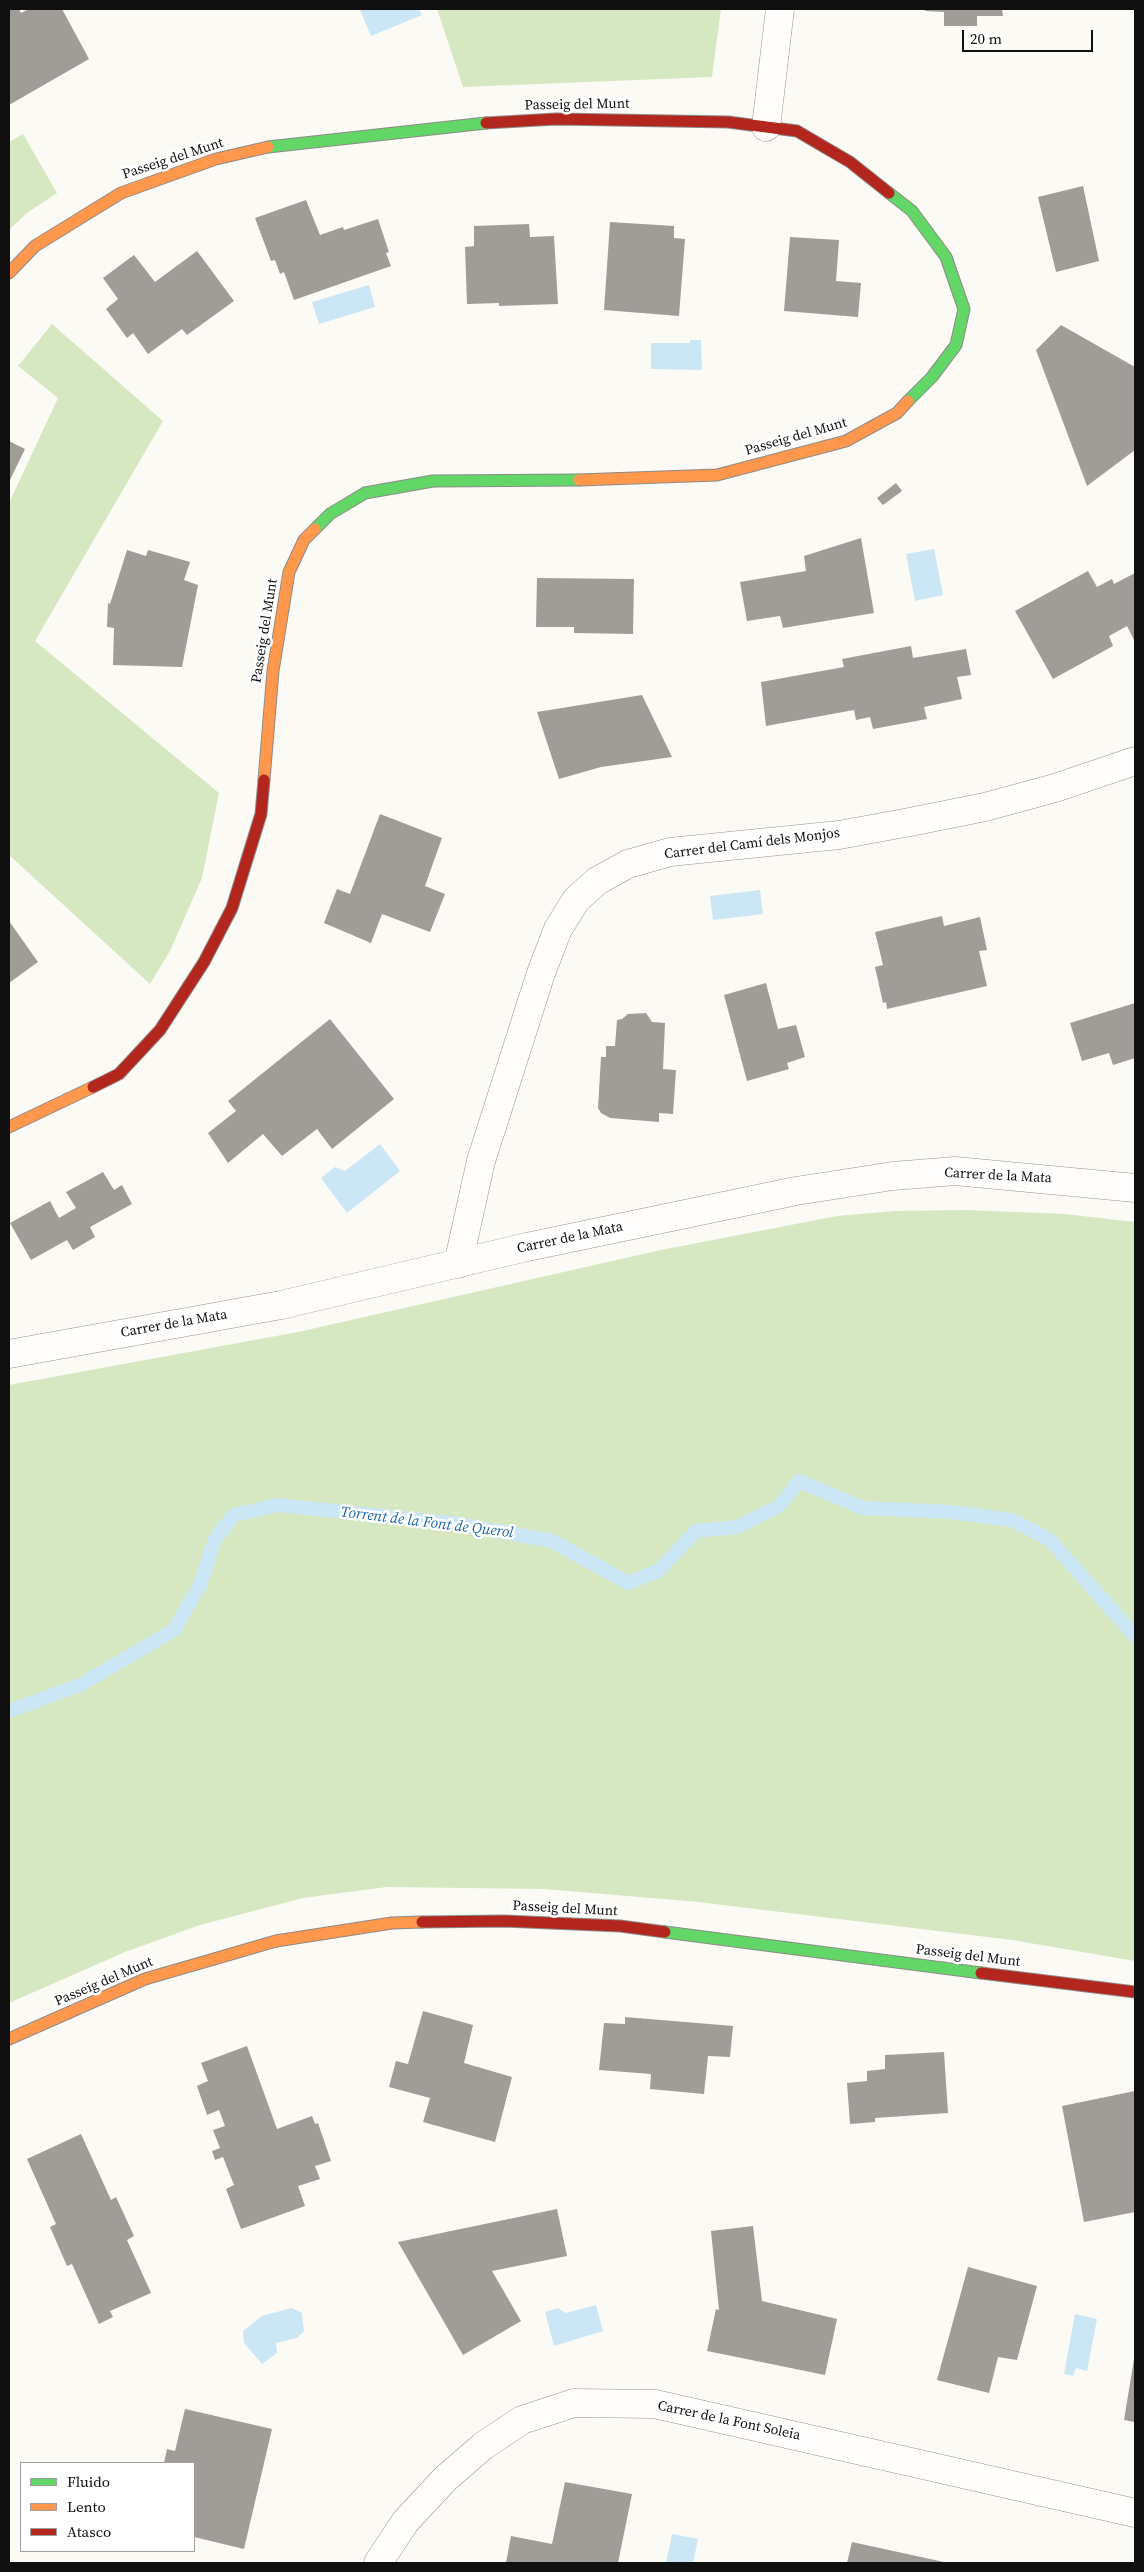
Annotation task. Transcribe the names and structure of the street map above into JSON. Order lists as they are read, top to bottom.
{
  "streets": {
    "street": [
      "Passeig del Munt",
      "Carrer del Camí dels Monjos",
      "Carrer de la Mata",
      "Carrer de la Font Soleia"
    ]
  },
  "crossings": [
    ["Carrer del Camí dels Monjos", "Carrer de la Mata"]
  ],
  "water": ["Torrent de la Font de Querol"],
  "legend": ["Fluido", "Lento", "Atasco"],
  "scale_bar": "20 m"
}
